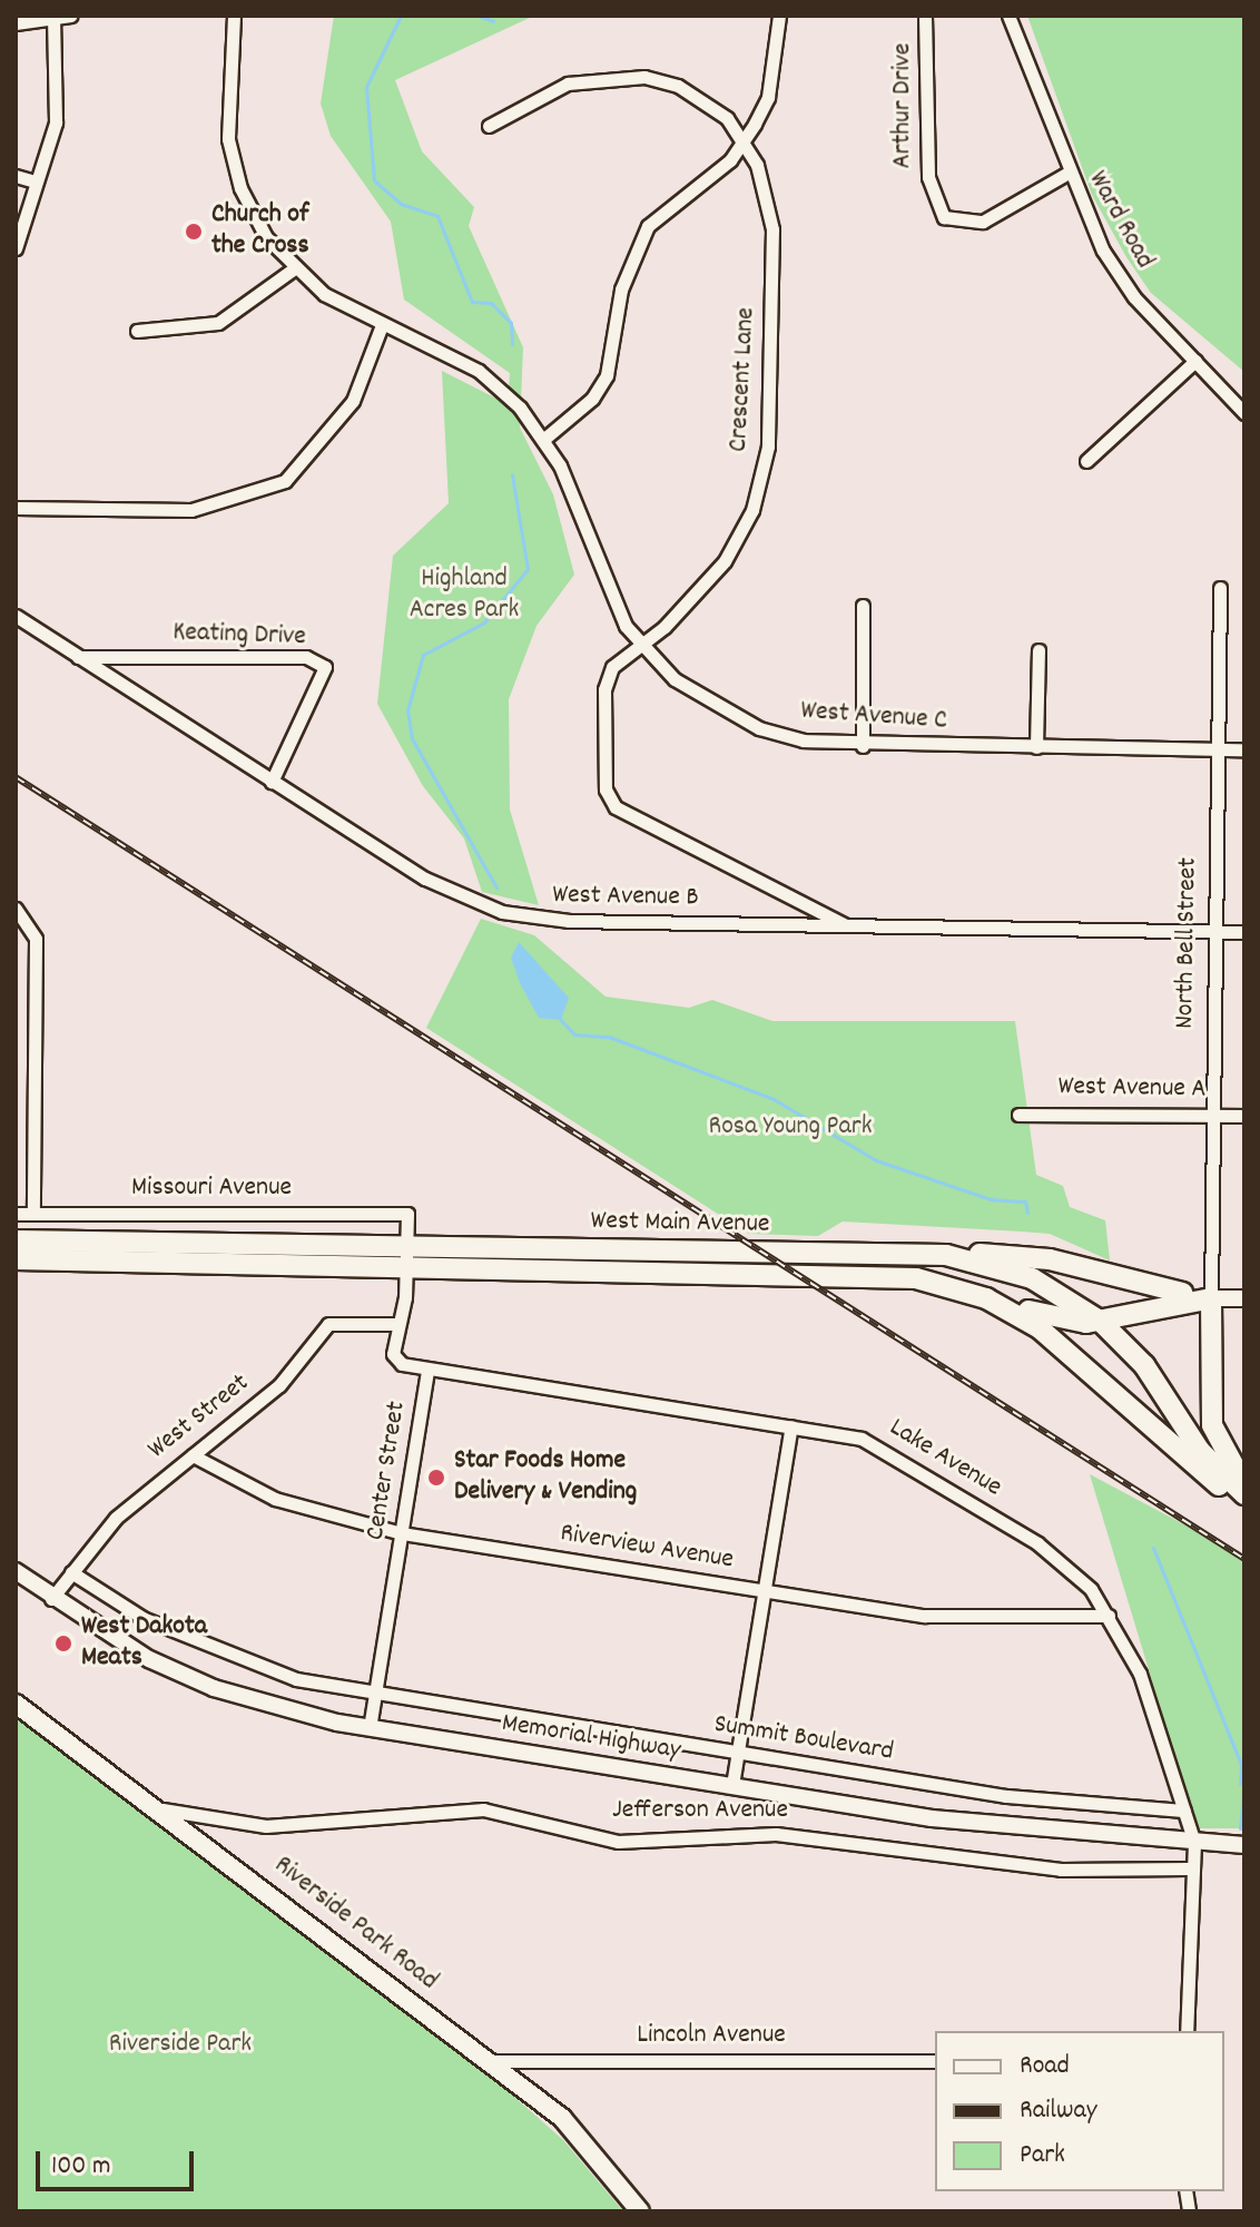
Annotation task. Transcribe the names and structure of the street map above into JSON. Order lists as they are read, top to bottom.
{
  "streets": {
    "main road": ["West Main Avenue", "Riverside Park Road"],
    "street": [
      "Arthur Drive",
      "Ward Road",
      "Crescent Lane",
      "Keating Drive",
      "West Avenue C",
      "West Avenue B",
      "North Bell Street",
      "West Avenue A",
      "Missouri Avenue",
      "West Street",
      "Lake Avenue",
      "Center Street",
      "Riverview Avenue",
      "Memorial Highway",
      "Summit Boulevard",
      "Jefferson Avenue",
      "Lincoln Avenue"
    ]
  },
  "crossings": [
    ["Arthur Drive", "Ward Road"],
    ["Crescent Lane", "West Avenue C"],
    ["Crescent Lane", "West Avenue B"],
    ["Keating Drive", "West Avenue B"],
    ["West Avenue C", "North Bell Street"],
    ["West Avenue B", "North Bell Street"],
    ["North Bell Street", "West Avenue A"],
    ["Missouri Avenue", "Center Street"],
    ["West Main Avenue", "Center Street"],
    ["West Street", "Center Street"],
    ["West Street", "Riverview Avenue"],
    ["West Street", "Memorial Highway"],
    ["West Street", "Summit Boulevard"],
    ["Lake Avenue", "Center Street"],
    ["Lake Avenue", "Riverview Avenue"],
    ["Lake Avenue", "Memorial Highway"],
    ["Lake Avenue", "Summit Boulevard"],
    ["Center Street", "Riverview Avenue"],
    ["Center Street", "Memorial Highway"],
    ["Center Street", "Summit Boulevard"],
    ["Jefferson Avenue", "Riverside Park Road"],
    ["Riverside Park Road", "Lincoln Avenue"]
  ],
  "parks": ["Highland Acres Park", "Rosa Young Park", "Riverside Park"],
  "places": ["Church of the Cross", "Star Foods Home Delivery & Vending", "West Dakota Meats"],
  "legend": ["Road", "Railway", "Park"],
  "scale_bar": "100 m"
}
